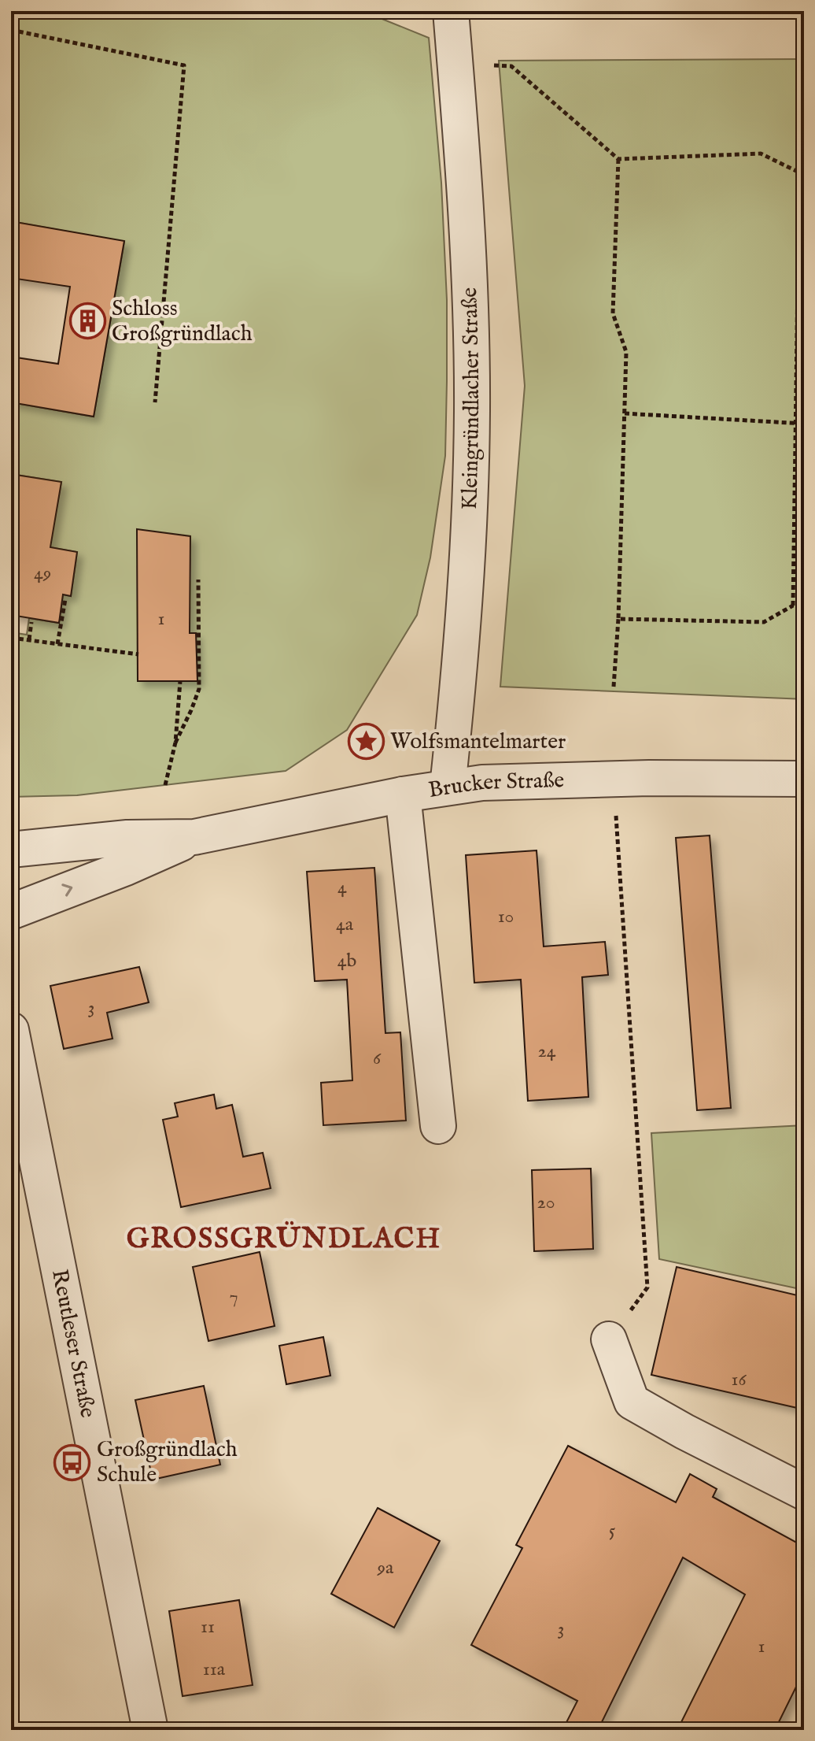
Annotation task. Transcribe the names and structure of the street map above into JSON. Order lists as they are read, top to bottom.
{
  "streets": {
    "street": ["Kleingründlacher Straße", "Brucker Straße", "Reutleser Straße"]
  },
  "crossings": [
    ["Kleingründlacher Straße", "Brucker Straße"]
  ],
  "districts": ["GROSSGRÜNDLACH"],
  "places": {
    "building": ["Schloss Großgründlach"],
    "place": ["Wolfsmantelmarter"],
    "bus stop": ["Großgründlach Schule"]
  },
  "house_numbers": [
    "49",
    "1",
    "4",
    "10",
    "4a",
    "4b",
    "3",
    "24",
    "6",
    "20",
    "7",
    "16",
    "5",
    "9a",
    "11",
    "3",
    "1",
    "11a"
  ]
}
